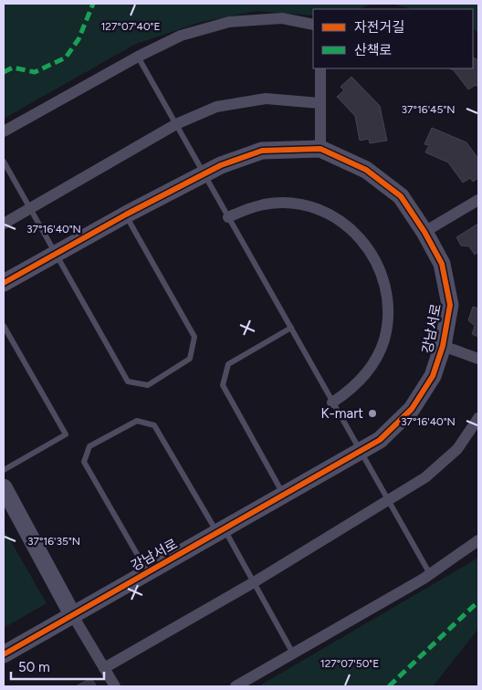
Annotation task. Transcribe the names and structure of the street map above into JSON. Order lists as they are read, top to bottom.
{
  "streets": {
    "street": ["강남서로"]
  },
  "places": ["K-mart"],
  "legend": ["자전거길", "산책로"],
  "scale_bar": "50 m",
  "coordinates": [
    "127°07'40\"E",
    "37°16'45\"N",
    "37°16'40\"N",
    "37°16'35\"N",
    "127°07'50\"E"
  ]
}
